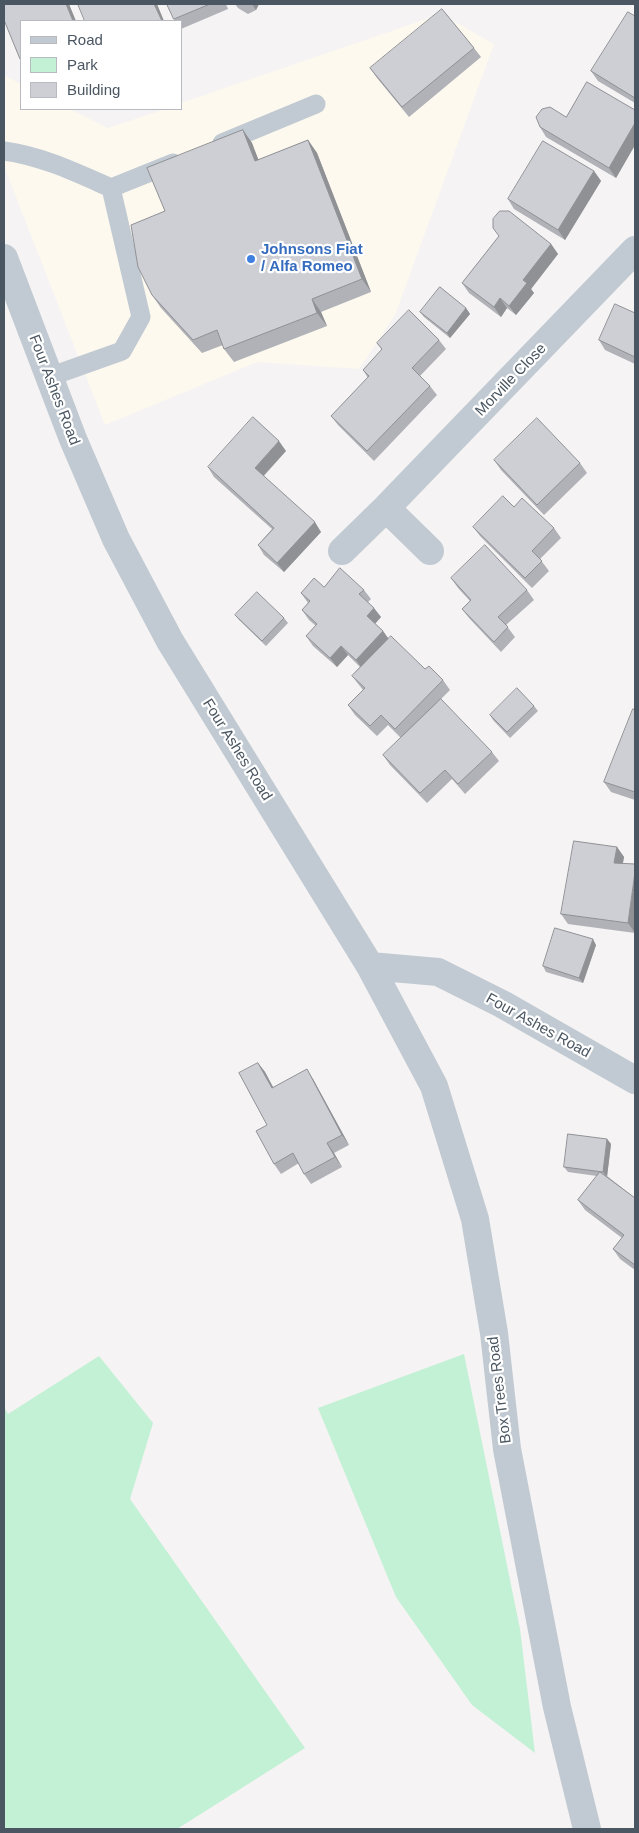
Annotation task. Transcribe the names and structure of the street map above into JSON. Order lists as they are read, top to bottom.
{
  "streets": {
    "street": ["Morville Close", "Four Ashes Road", "Box Trees Road"]
  },
  "crossings": [
    ["Four Ashes Road", "Box Trees Road"]
  ],
  "places": ["Johnsons Fiat / Alfa Romeo"],
  "legend": ["Road", "Park", "Building"]
}
